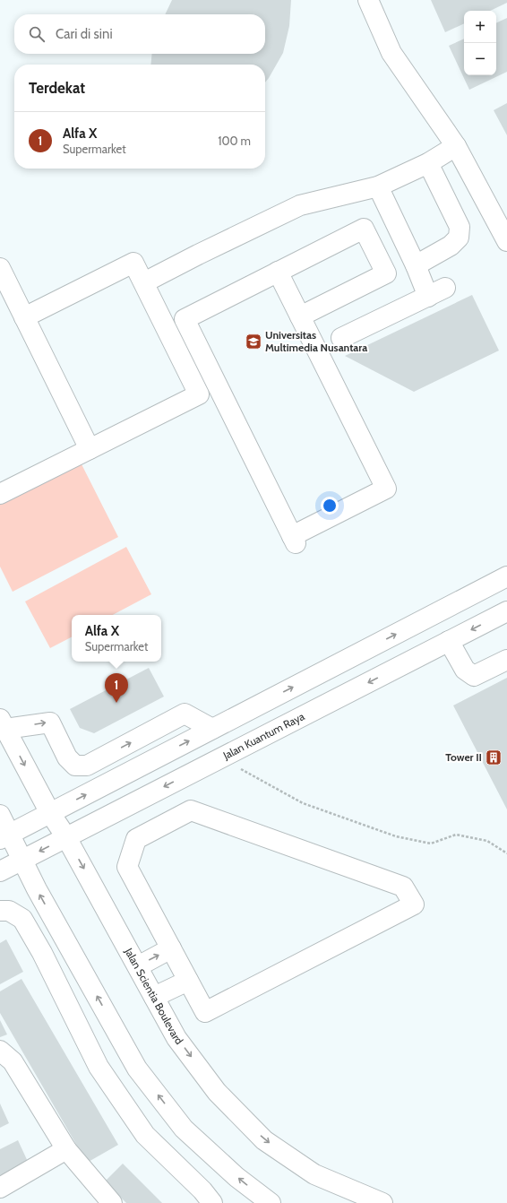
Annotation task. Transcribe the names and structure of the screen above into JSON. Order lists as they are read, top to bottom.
{
  "streets": {
    "street": ["Jalan Kuantum Raya", "Jalan Scientia Boulevard"]
  },
  "crossings": [
    ["Jalan Kuantum Raya", "Jalan Scientia Boulevard"]
  ],
  "places": {
    "school or university": ["Universitas Multimedia Nusantara"],
    "building": ["Tower II"]
  },
  "page": {
    "map_buttons": ["+", "−"],
    "search": "Cari di sini",
    "heading": "Terdekat",
    "list": [
      {
        "mark": "1",
        "name": "Alfa X",
        "note": "Supermarket",
        "value": "100 m"
      }
    ],
    "popup": ["Alfa X", "Supermarket"],
    "pins": "1"
  }
}
